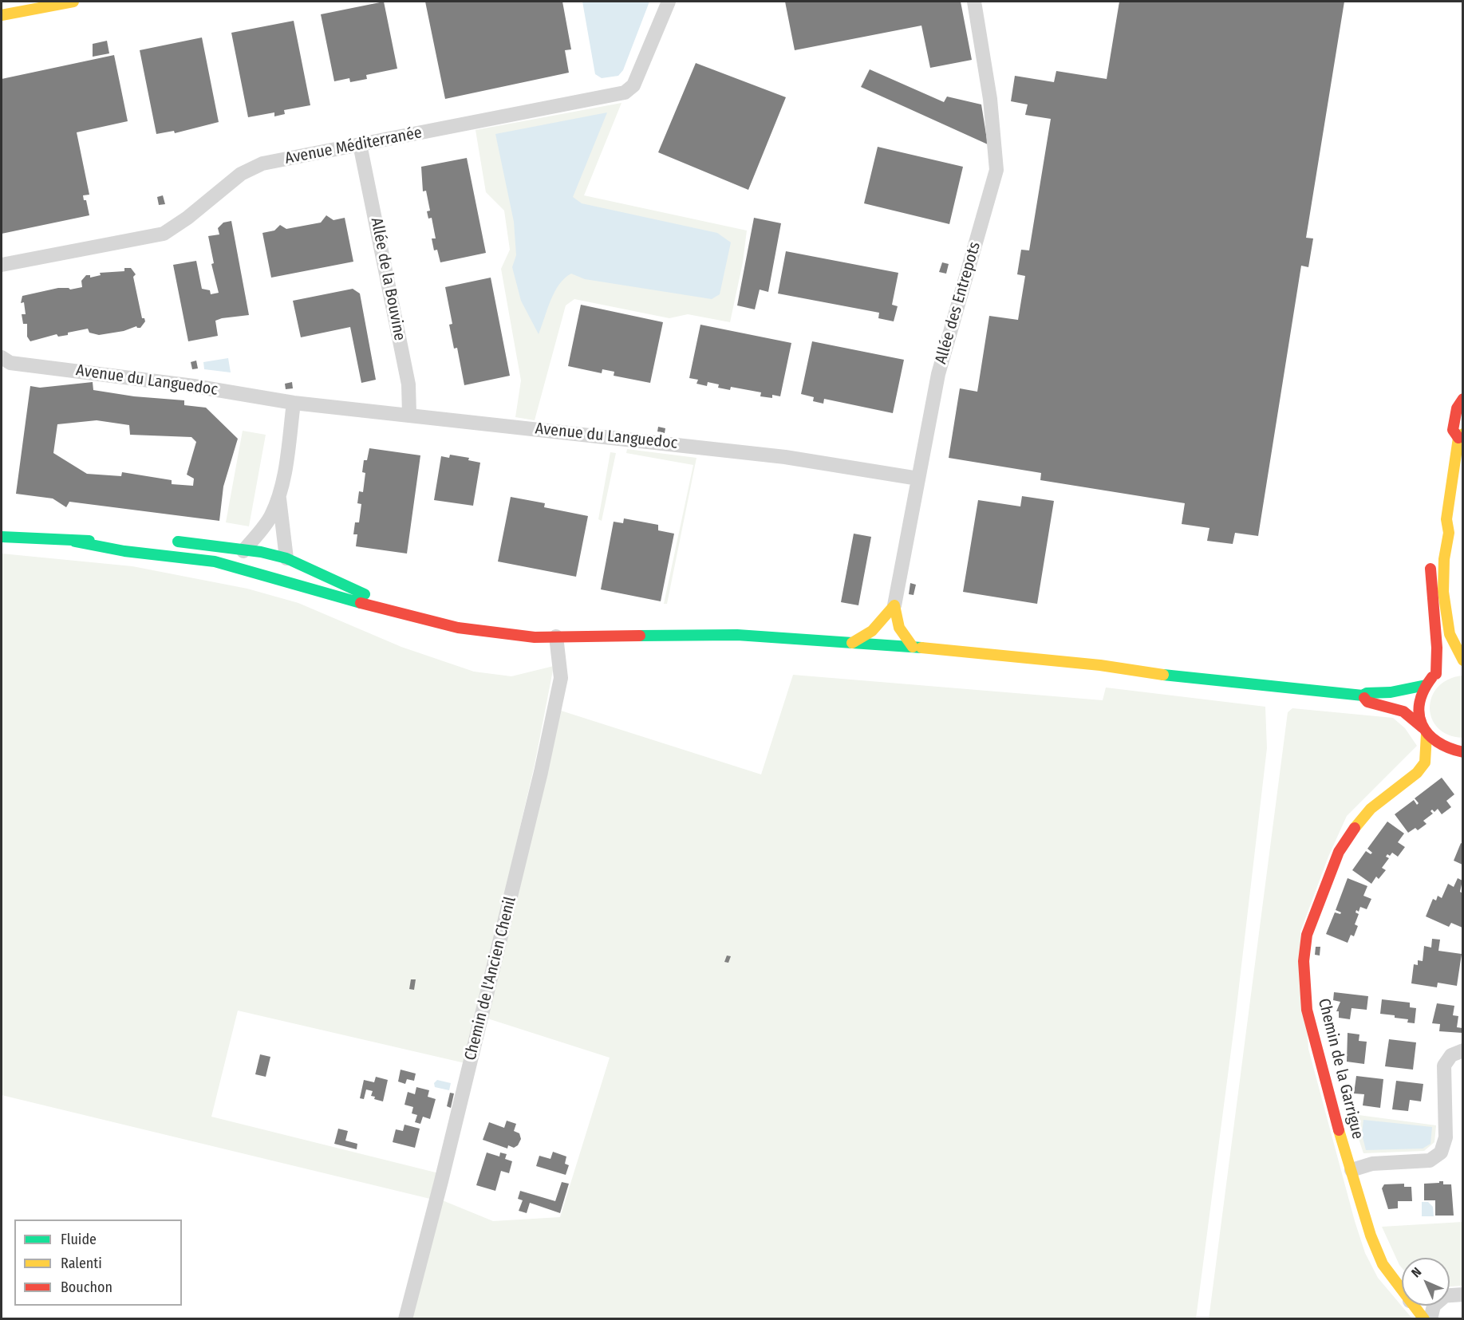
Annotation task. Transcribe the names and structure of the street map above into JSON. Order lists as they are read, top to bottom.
{
  "streets": {
    "street": [
      "Avenue Méditerranée",
      "Allée de la Bouvine",
      "Allée des Entrepots",
      "Avenue du Languedoc",
      "Chemin de l'Ancien Chenil",
      "Chemin de la Garrigue"
    ]
  },
  "crossings": [
    ["Avenue Méditerranée", "Allée de la Bouvine"],
    ["Allée de la Bouvine", "Avenue du Languedoc"],
    ["Allée des Entrepots", "Avenue du Languedoc"]
  ],
  "legend": ["Fluide", "Ralenti", "Bouchon"],
  "north": "top left"
}
